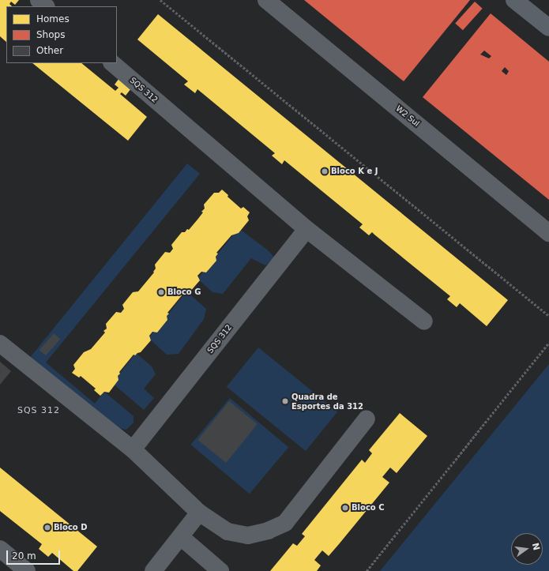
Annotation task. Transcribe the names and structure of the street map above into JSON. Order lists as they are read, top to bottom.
{
  "streets": {
    "street": ["SQS 312", "W2 Sul"]
  },
  "districts": ["SQS 312"],
  "places": [
    "Bloco K e J",
    "Bloco G",
    "Quadra de Esportes da 312",
    "Bloco C",
    "Bloco D"
  ],
  "legend": ["Homes", "Shops", "Other"],
  "scale_bar": "20 m",
  "north": "right"
}
